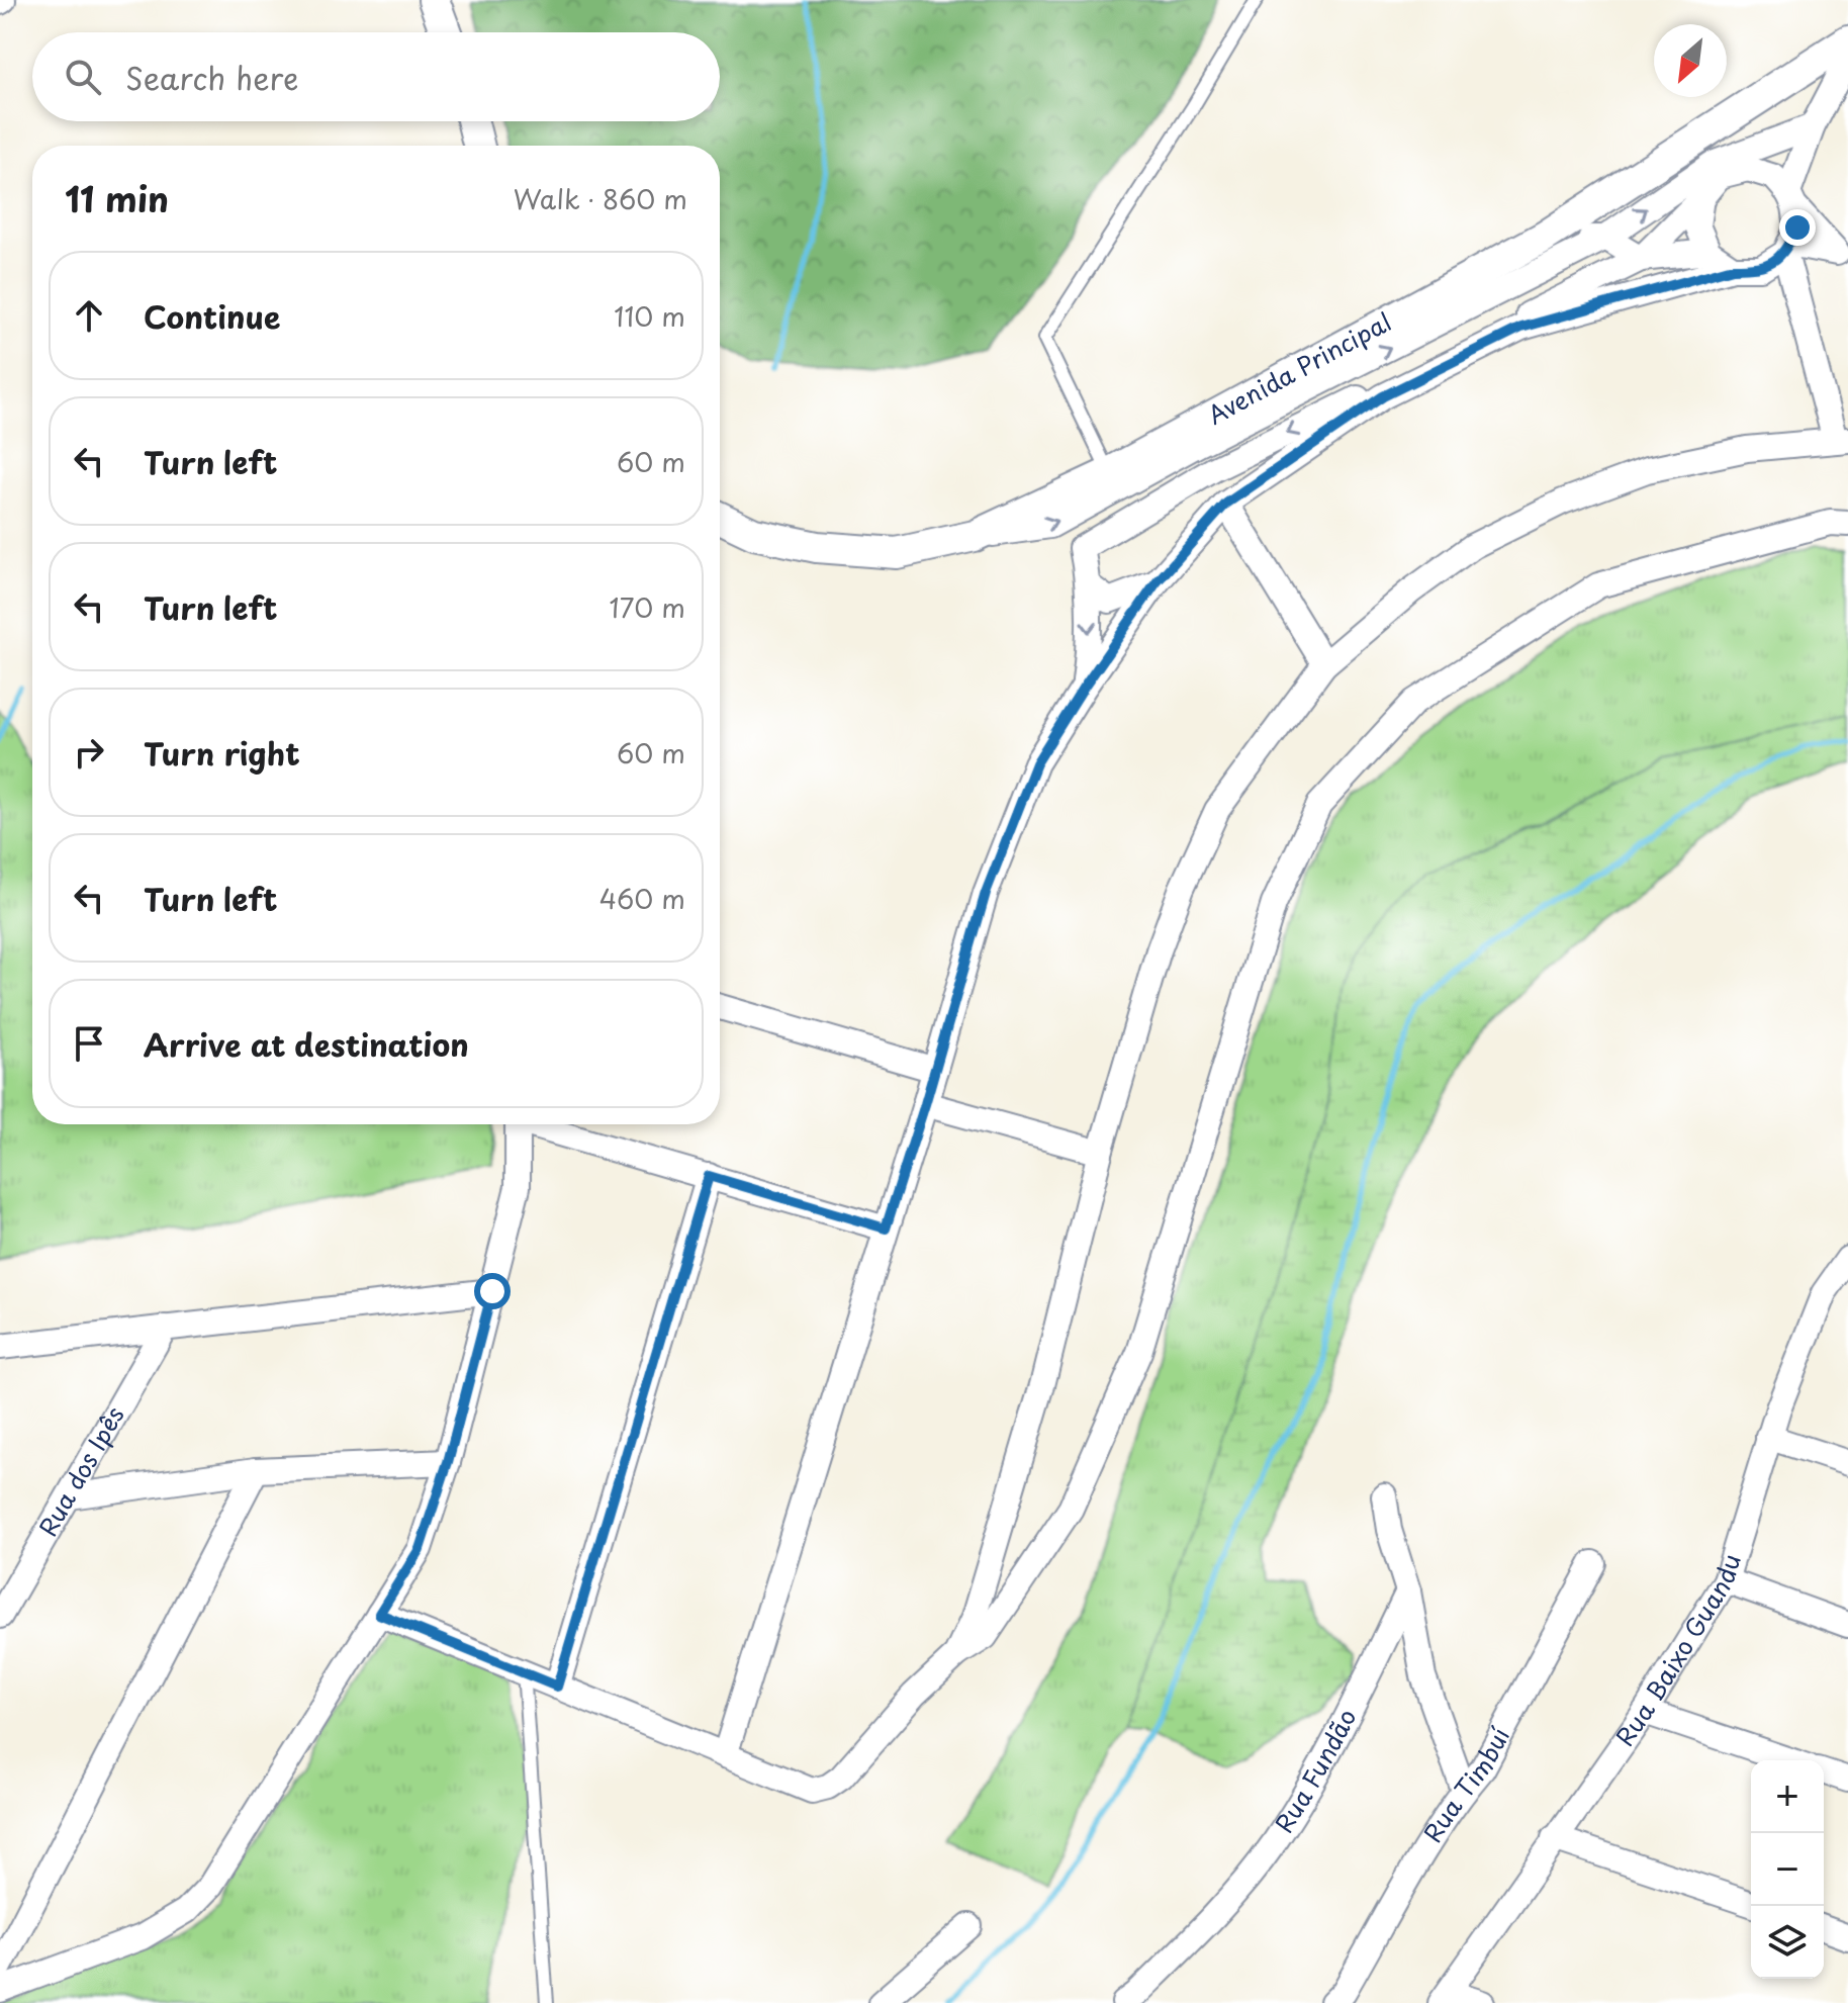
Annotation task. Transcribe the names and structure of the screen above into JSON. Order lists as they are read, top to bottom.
{
  "streets": {
    "street": [
      "Avenida Principal",
      "Rua dos Ipês",
      "Rua Baixo Guandu",
      "Rua Fundão",
      "Rua Timbuí"
    ]
  },
  "north": "bottom left",
  "page": {
    "search": "Search here",
    "heading": ["11 min", "Walk · 860 m"],
    "list": [
      ["Continue", "110 m"],
      ["Turn left", "60 m"],
      ["Turn left", "170 m"],
      ["Turn right", "60 m"],
      ["Turn left", "460 m"],
      "Arrive at destination"
    ],
    "map_buttons": ["+", "−"]
  }
}
